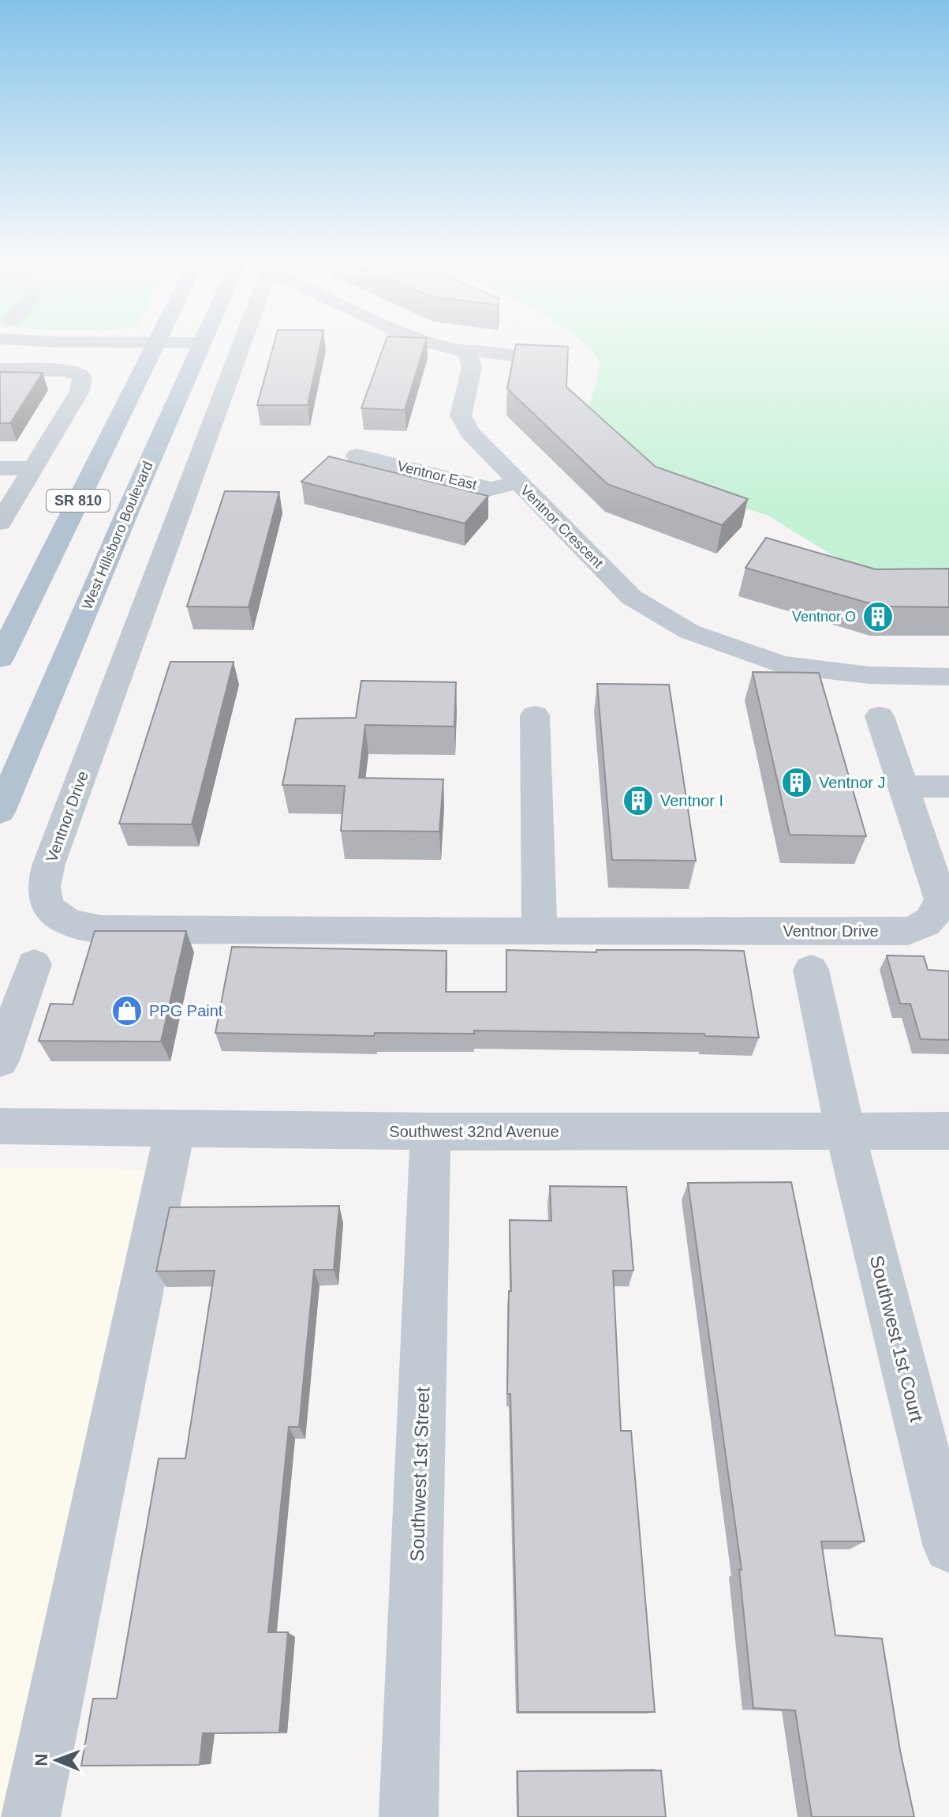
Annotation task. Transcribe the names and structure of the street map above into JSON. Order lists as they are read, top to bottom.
{
  "streets": {
    "main road": ["SR 810", "West Hillsboro Boulevard"],
    "street": [
      "Ventnor East",
      "Ventnor Crescent",
      "Ventnor Drive",
      "Southwest 32nd Avenue",
      "Southwest 1st Court",
      "Southwest 1st Street"
    ]
  },
  "crossings": [
    ["Ventnor East", "Ventnor Crescent"],
    ["Southwest 32nd Avenue", "Southwest 1st Court"],
    ["Southwest 32nd Avenue", "Southwest 1st Street"]
  ],
  "places": {
    "building": ["Ventnor O", "Ventnor J", "Ventnor I"],
    "shop": ["PPG Paint"]
  },
  "north": "left"
}
